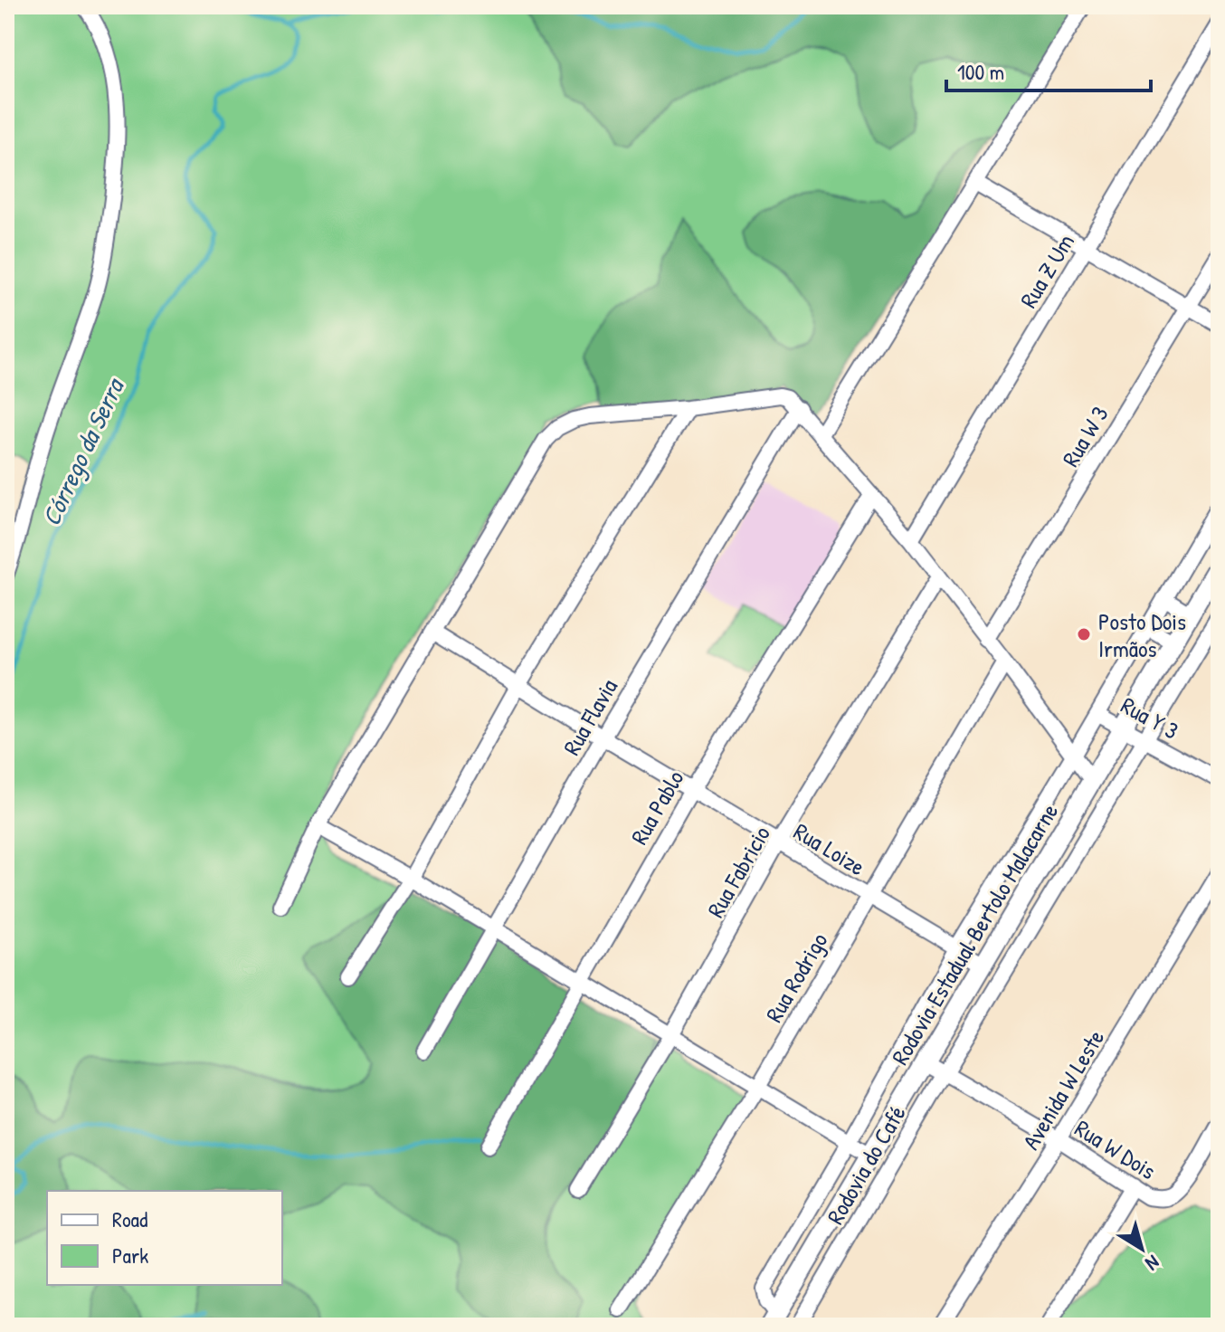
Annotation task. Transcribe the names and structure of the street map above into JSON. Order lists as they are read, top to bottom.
{
  "streets": {
    "main road": ["Rodovia Estadual Bertolo Malacarne"],
    "street": [
      "Rua Z Um",
      "Rua W 3",
      "Rua Flavia",
      "Rua Y 3",
      "Rua Pablo",
      "Rua Loize",
      "Rua Fabricio",
      "Rua Rodrigo",
      "Avenida W Leste",
      "Rua W Dois",
      "Rodovia do Café"
    ]
  },
  "crossings": [
    ["Rua Flavia", "Rua Loize"],
    ["Rua Y 3", "Rodovia Estadual Bertolo Malacarne"],
    ["Rua Y 3", "Rodovia do Café"],
    ["Rua Pablo", "Rua Loize"],
    ["Rua Loize", "Rua Fabricio"],
    ["Rua Loize", "Rodovia Estadual Bertolo Malacarne"],
    ["Rua Loize", "Rua Rodrigo"],
    ["Rodovia Estadual Bertolo Malacarne", "Rua W Dois"],
    ["Avenida W Leste", "Rua W Dois"],
    ["Rua W Dois", "Rodovia do Café"]
  ],
  "water": ["Córrego da Serra"],
  "places": ["Posto Dois Irmãos"],
  "legend": ["Road", "Park"],
  "scale_bar": "100 m",
  "north": "bottom right"
}
